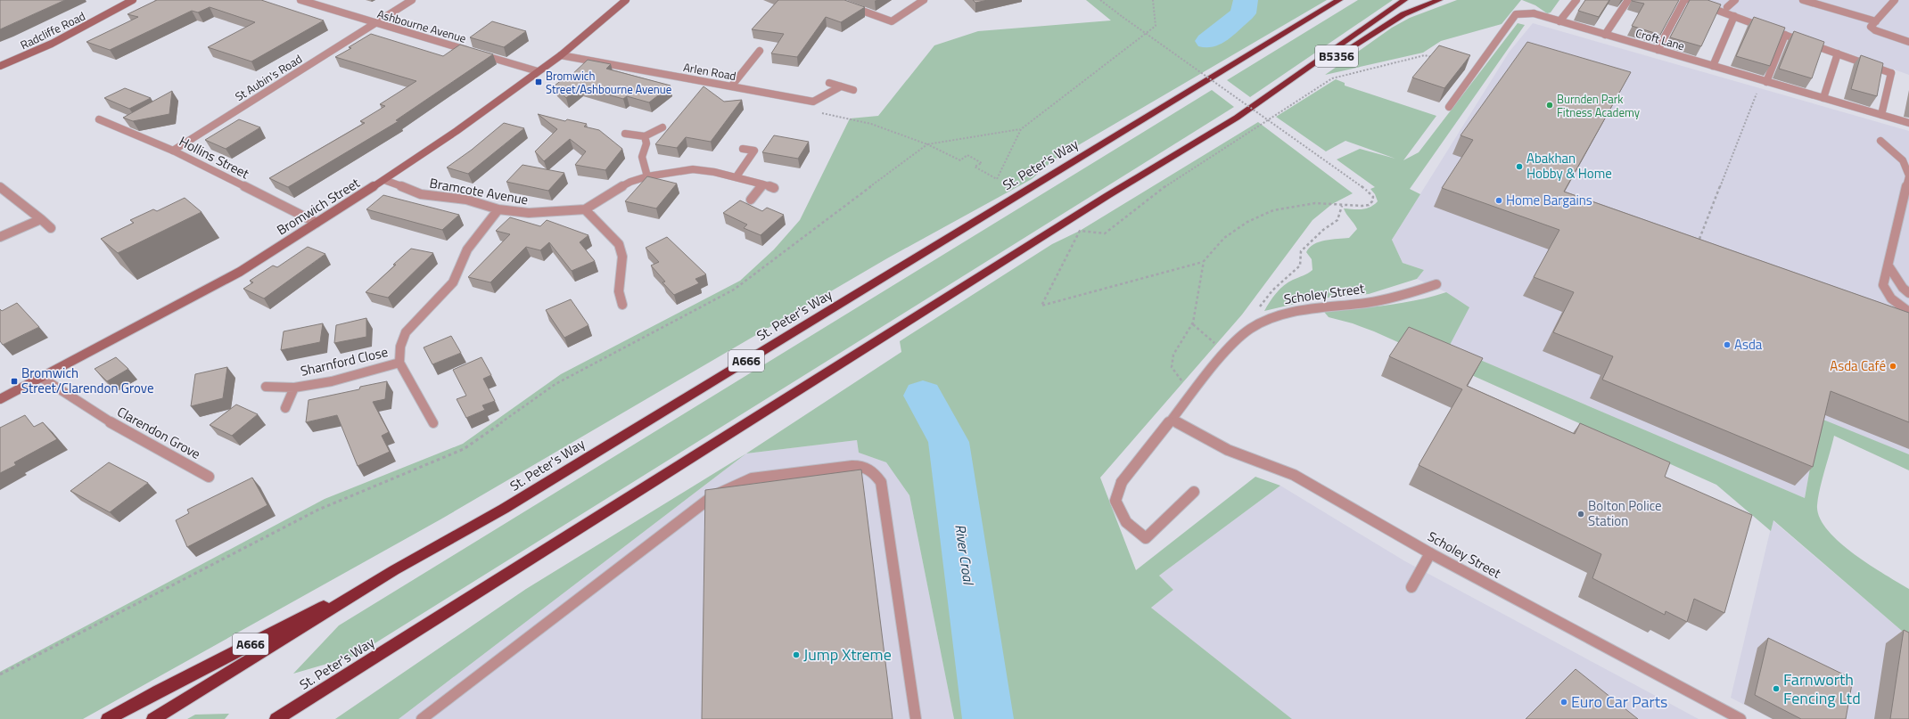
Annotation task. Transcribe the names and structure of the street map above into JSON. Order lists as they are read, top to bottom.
{
  "streets": {
    "highway": ["B5356", "St. Peter's Way", "A666"],
    "street": [
      "Ashbourne Avenue",
      "Radcliffe Road",
      "Croft Lane",
      "Arlen Road",
      "St Aubin's Road",
      "Hollins Street",
      "Bramcote Avenue",
      "Bromwich Street",
      "Scholey Street",
      "Sharnford Close",
      "Clarendon Grove"
    ]
  },
  "crossings": [
    ["Ashbourne Avenue", "St Aubin's Road"],
    ["Ashbourne Avenue", "Bromwich Street"],
    ["B5356", "St. Peter's Way"],
    ["Arlen Road", "Bromwich Street"],
    ["St Aubin's Road", "Hollins Street"],
    ["Hollins Street", "Bromwich Street"],
    ["St. Peter's Way", "A666"],
    ["Bramcote Avenue", "Bromwich Street"],
    ["Bramcote Avenue", "Sharnford Close"],
    ["Bromwich Street", "Clarendon Grove"]
  ],
  "water": ["River Croal"],
  "places": {
    "transit": ["Bromwich Street/Ashbourne Avenue", "Bromwich Street/Clarendon Grove"],
    "other": [
      "Burnden Park Fitness Academy",
      "Abakhan Hobby & Home",
      "Home Bargains",
      "Asda",
      "Asda Café",
      "Bolton Police Station",
      "Jump Xtreme",
      "Farnworth Fencing Ltd",
      "Euro Car Parts"
    ]
  }
}
